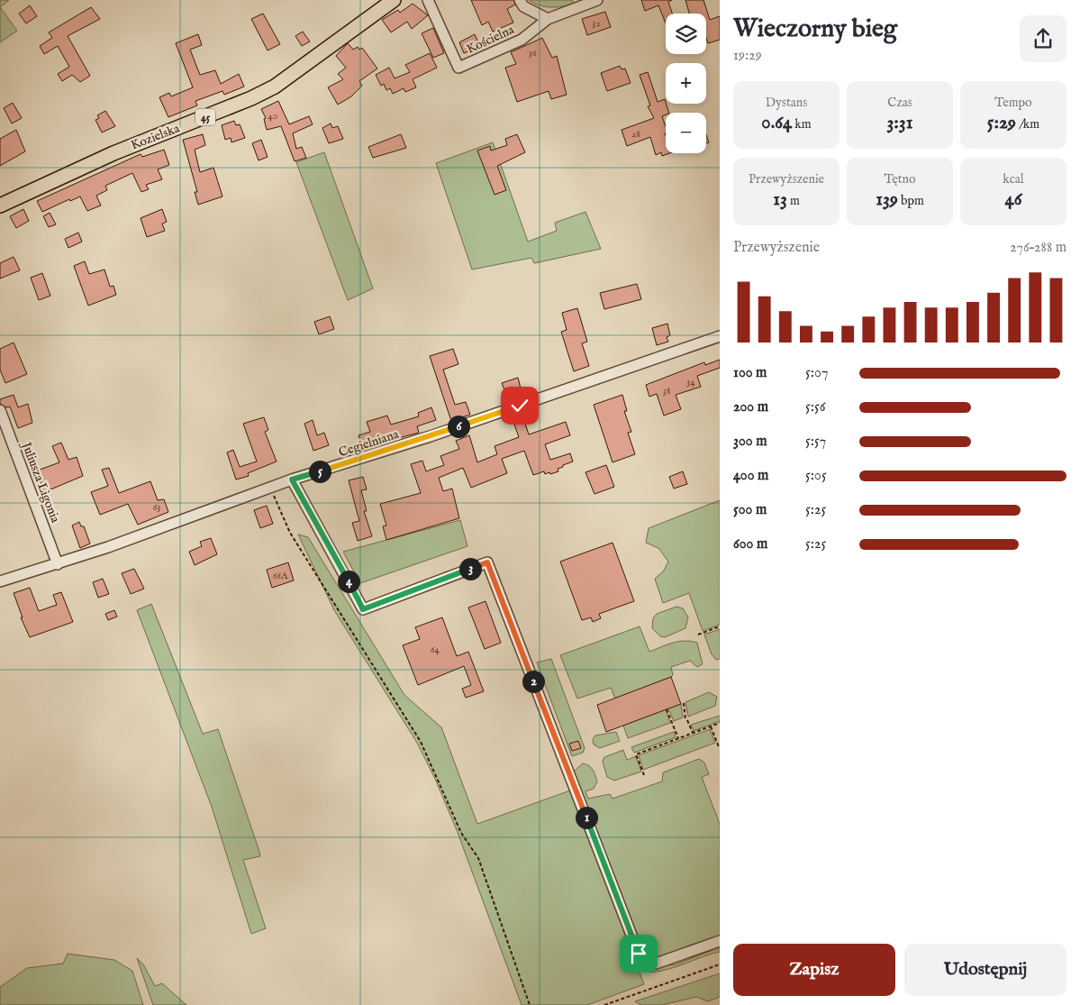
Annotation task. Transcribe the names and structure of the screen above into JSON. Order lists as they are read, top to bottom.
{
  "streets": {
    "main road": ["45", "Kozielska"],
    "street": ["Kościelna", "Cegielniana", "Juliusza Ligonia"]
  },
  "crossings": [
    ["Cegielniana", "Juliusza Ligonia"]
  ],
  "house_numbers": [
    "32",
    "36",
    "40",
    "28",
    "34",
    "38",
    "63",
    "66A",
    "64"
  ],
  "page": {
    "heading": ["Wieczorny bieg", "19:29"],
    "map_buttons": ["+", "−"],
    "stats": [
      ["Dystans", "0.64 km"],
      ["Czas", "3:31"],
      ["Tempo", "5:29 /km"],
      ["Przewyższenie", "13 m"],
      ["Tętno", "139 bpm"],
      ["kcal", "46"]
    ],
    "chart": ["Przewyższenie", "276–288 m"],
    "list": [
      {
        "name": "100 m",
        "note": "5:07"
      },
      {
        "name": "200 m",
        "note": "5:56"
      },
      {
        "name": "300 m",
        "note": "5:57"
      },
      {
        "name": "400 m",
        "note": "5:05"
      },
      {
        "name": "500 m",
        "note": "5:25"
      },
      {
        "name": "600 m",
        "note": "5:25"
      }
    ],
    "pins": [
      "6",
      "5",
      "3",
      "4",
      "2",
      "1"
    ],
    "buttons": ["Zapisz", "Udostępnij"]
  }
}
